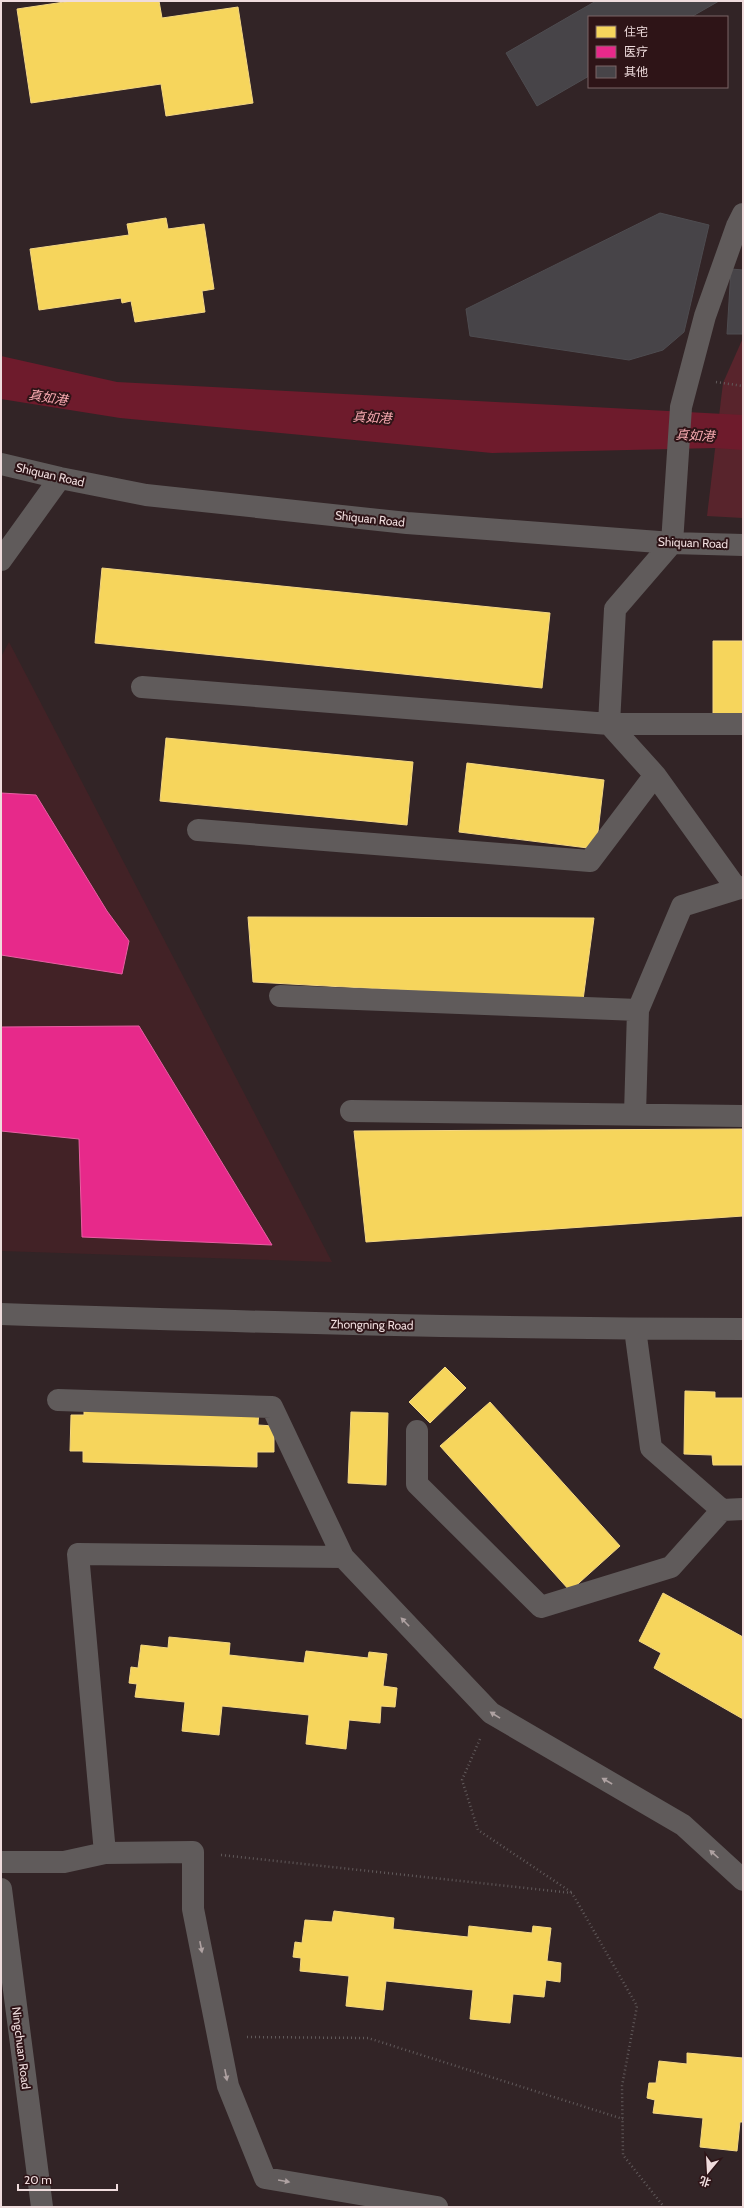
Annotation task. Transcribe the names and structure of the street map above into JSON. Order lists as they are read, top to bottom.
{
  "streets": {
    "street": ["Shiquan Road", "Zhongning Road", "Ningchuan Road"]
  },
  "water": ["真如港"],
  "legend": ["住宅", "医疗", "其他"],
  "scale_bar": "20 m",
  "north": "bottom"
}
